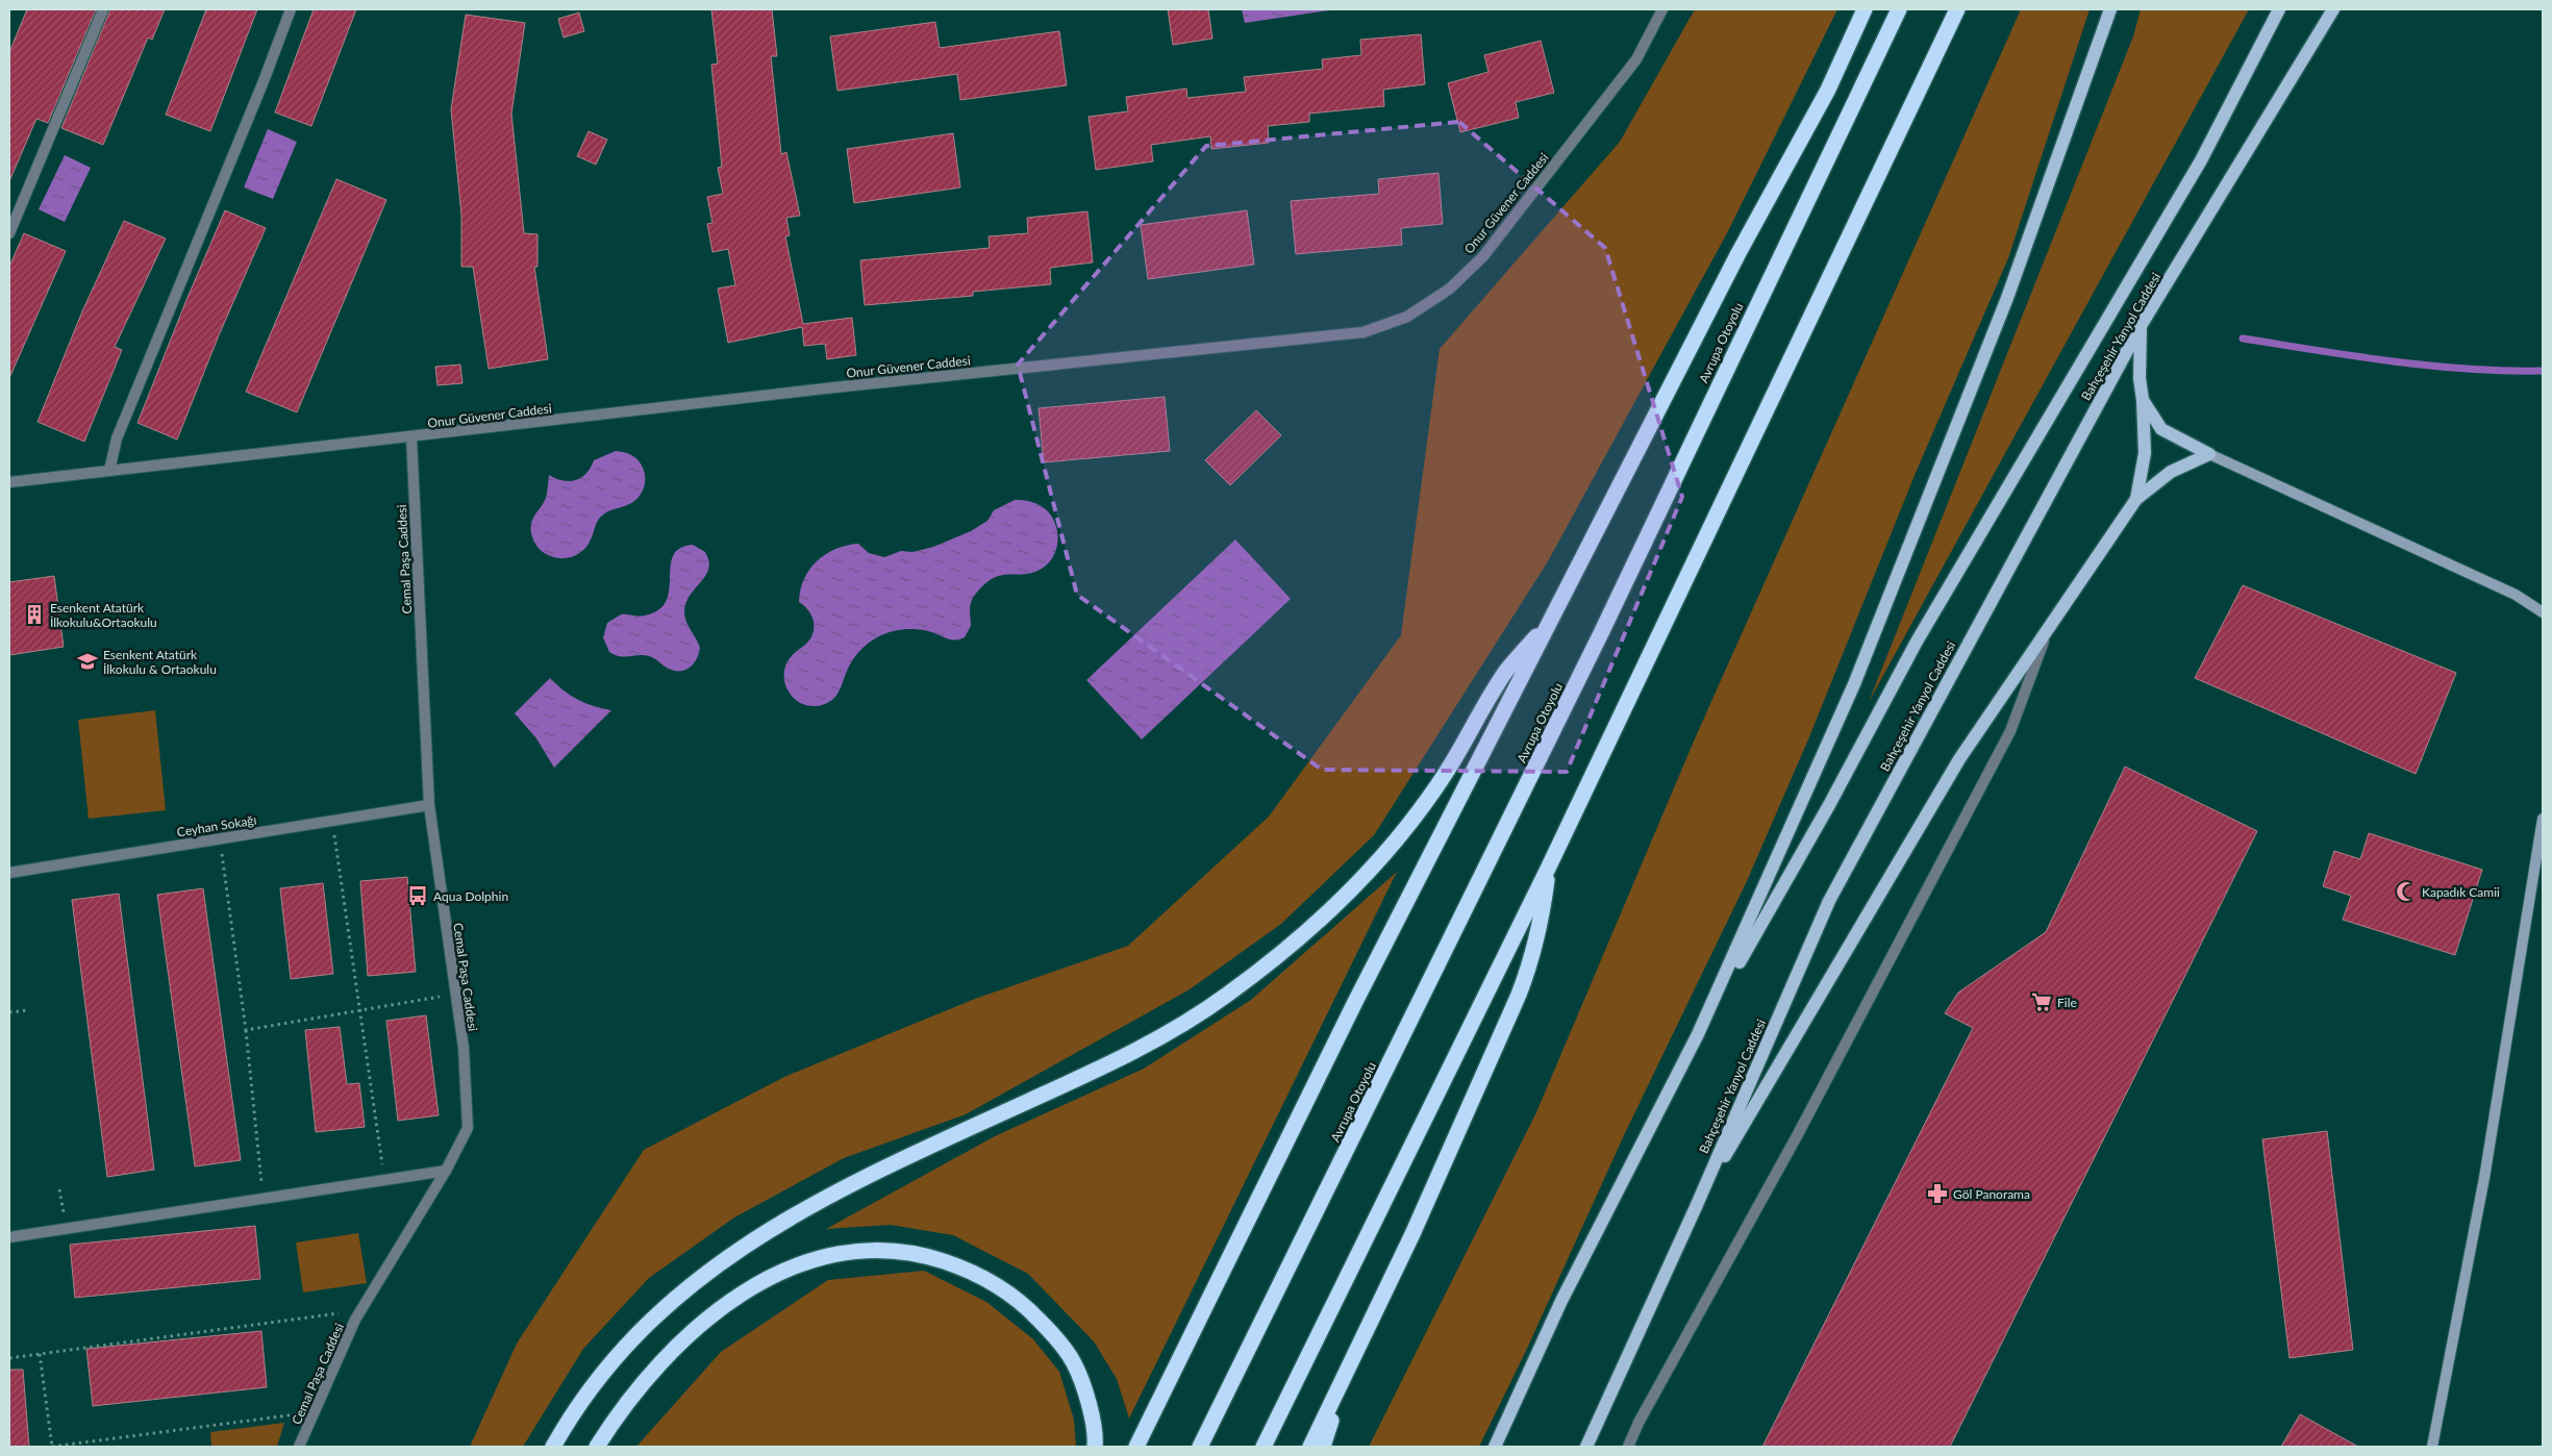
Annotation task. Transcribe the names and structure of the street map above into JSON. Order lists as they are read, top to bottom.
{
  "streets": {
    "highway": ["Avrupa Otoyolu"],
    "main road": ["Bahçeşehir Yanyol Caddesi"],
    "street": ["Onur Güvener Caddesi", "Cemal Paşa Caddesi", "Ceyhan Sokağı"]
  },
  "crossings": [
    ["Onur Güvener Caddesi", "Cemal Paşa Caddesi"],
    ["Cemal Paşa Caddesi", "Ceyhan Sokağı"]
  ],
  "places": {
    "building": ["Esenkent Atatürk İlkokulu&Ortaokulu"],
    "school or university": ["Esenkent Atatürk İlkokulu & Ortaokulu"],
    "mosque": ["Kapadık Camii"],
    "bus stop": ["Aqua Dolphin"],
    "supermarket": ["File"],
    "pharmacy": ["Göl Panorama"]
  }
}
